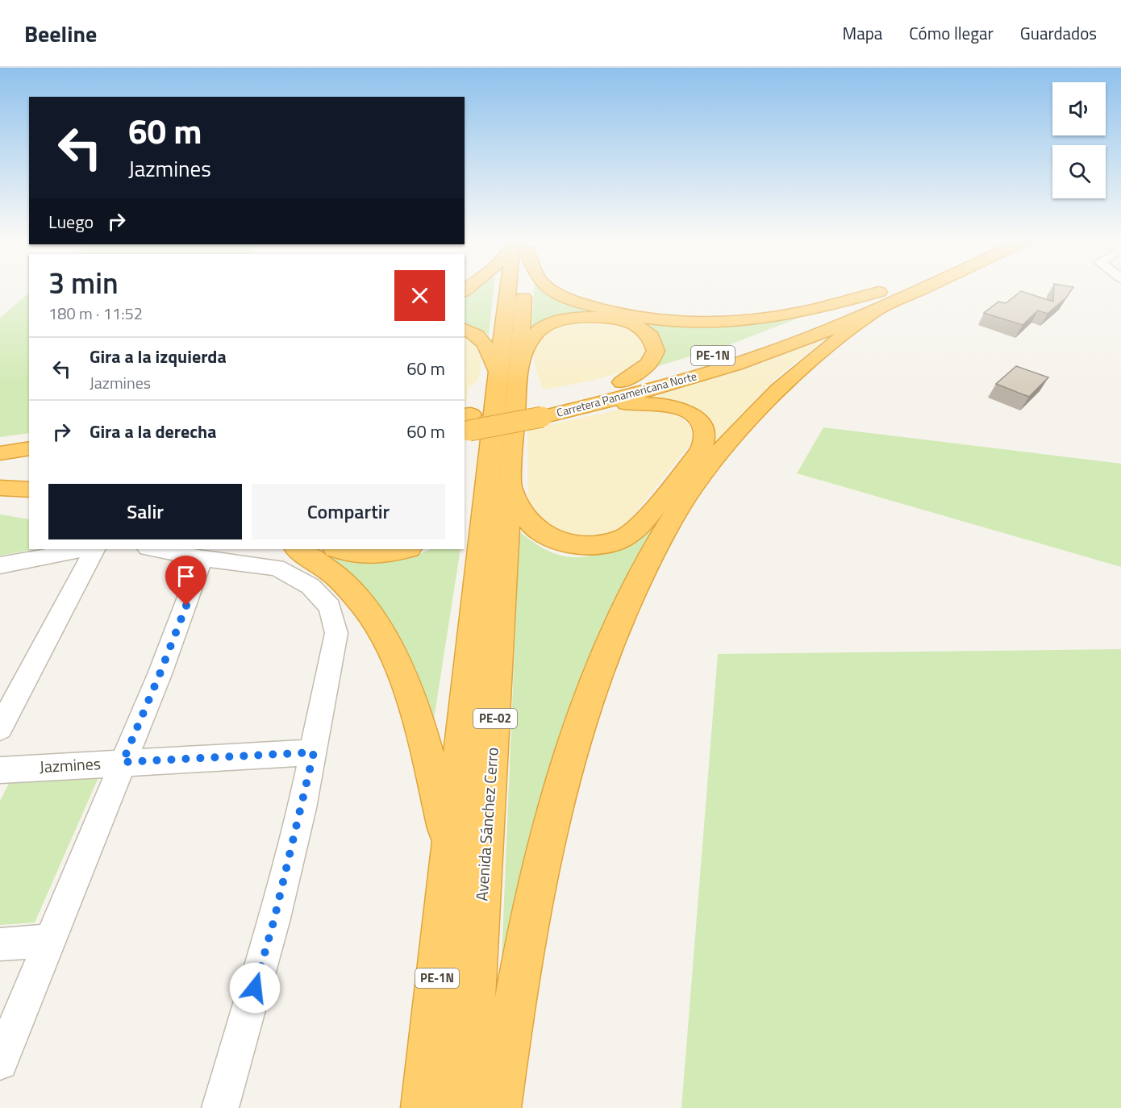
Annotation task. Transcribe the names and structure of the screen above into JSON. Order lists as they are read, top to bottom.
{
  "streets": {
    "highway": [
      "PE-1N",
      "Carretera Panamericana Norte",
      "PE-02",
      "Avenida Sánchez Cerro"
    ],
    "street": ["Jazmines"]
  },
  "crossings": [
    ["PE-02", "Avenida Sánchez Cerro"]
  ],
  "page": {
    "header": "Beeline",
    "nav": ["Mapa", "Cómo llegar", "Guardados"],
    "turn": ["60 m", "Jazmines"],
    "then": "Luego",
    "heading": ["3 min", "180 m · 11:52"],
    "list": [
      {
        "name": "Gira a la izquierda",
        "note": "Jazmines",
        "value": "60 m"
      },
      {
        "name": "Gira a la derecha",
        "value": "60 m"
      }
    ],
    "buttons": ["Salir", "Compartir"]
  }
}
